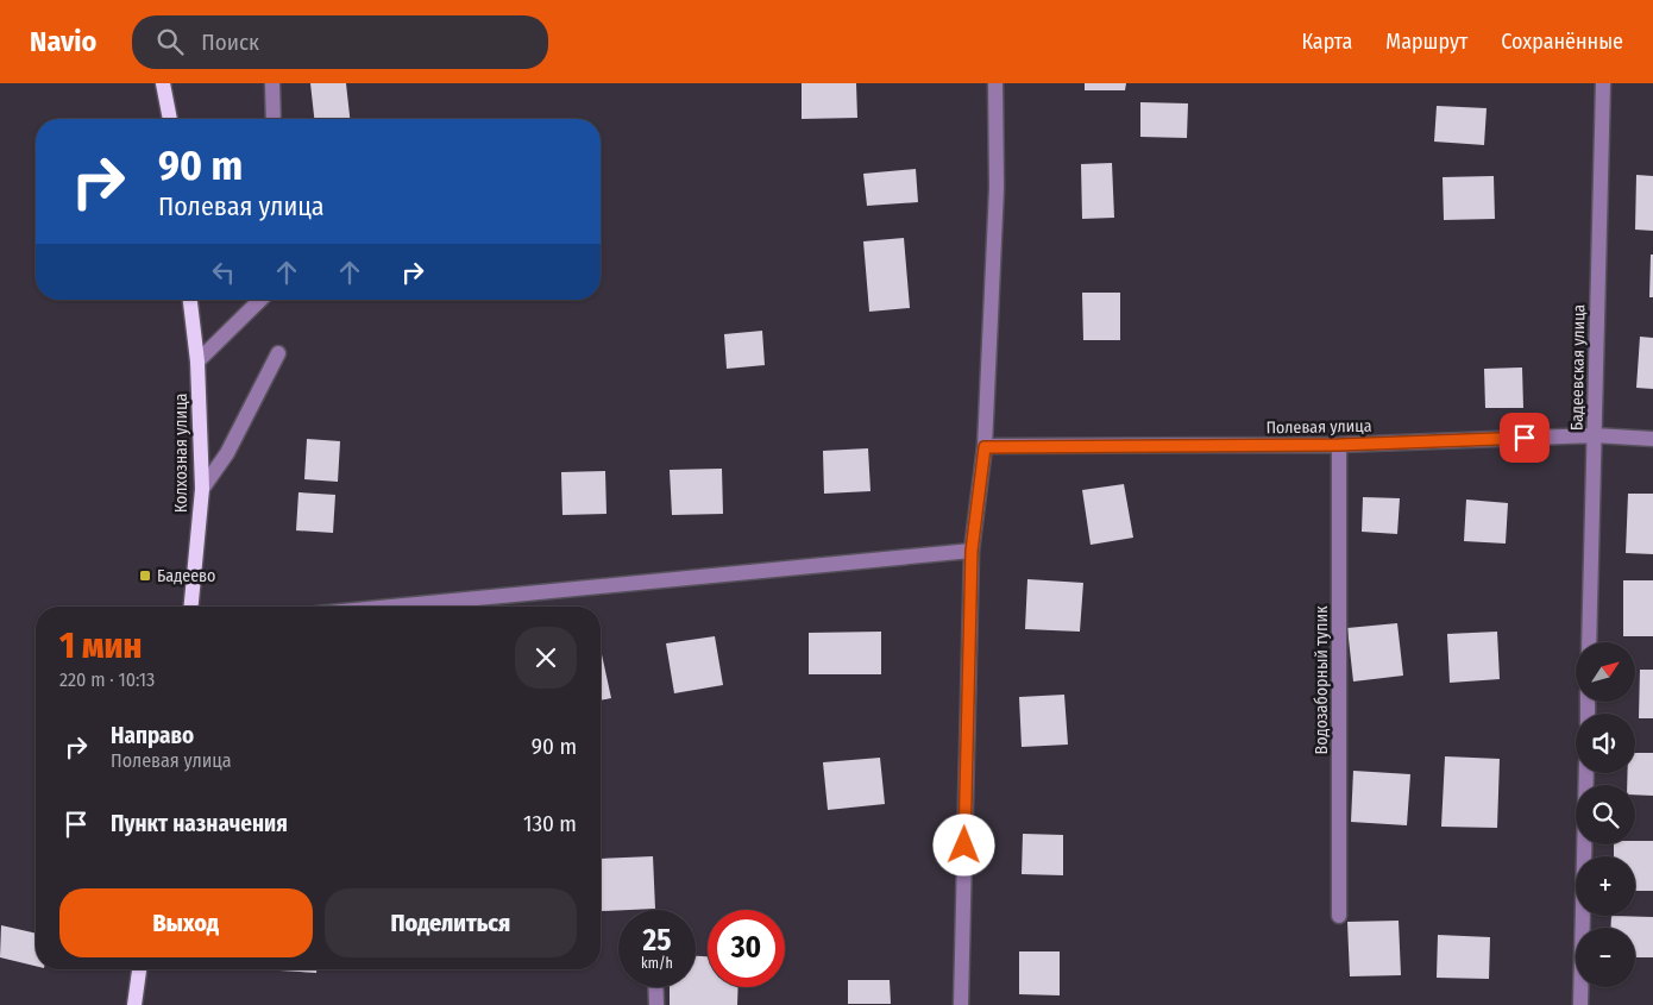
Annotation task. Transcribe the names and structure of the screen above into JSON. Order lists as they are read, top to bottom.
{
  "streets": {
    "main road": ["Колхозная улица"],
    "street": ["Бадеевская улица", "Полевая улица", "Водозаборный тупик"]
  },
  "crossings": [
    ["Бадеевская улица", "Полевая улица"],
    ["Полевая улица", "Водозаборный тупик"]
  ],
  "places": {
    "transit": ["Бадеево"]
  },
  "north": "top right",
  "page": {
    "header": "Navio",
    "search": "Поиск",
    "nav": ["Карта", "Маршрут", "Сохранённые"],
    "turn": ["90 m", "Полевая улица"],
    "heading": ["1 мин", "220 m · 10:13"],
    "map_buttons": ["+", "−"],
    "list": [
      {
        "name": "Направо",
        "note": "Полевая улица",
        "value": "90 m"
      },
      {
        "name": "Пункт назначения",
        "value": "130 m"
      }
    ],
    "buttons": ["Выход", "Поделиться"],
    "speed": "25 km/h",
    "limit": "30"
  }
}
